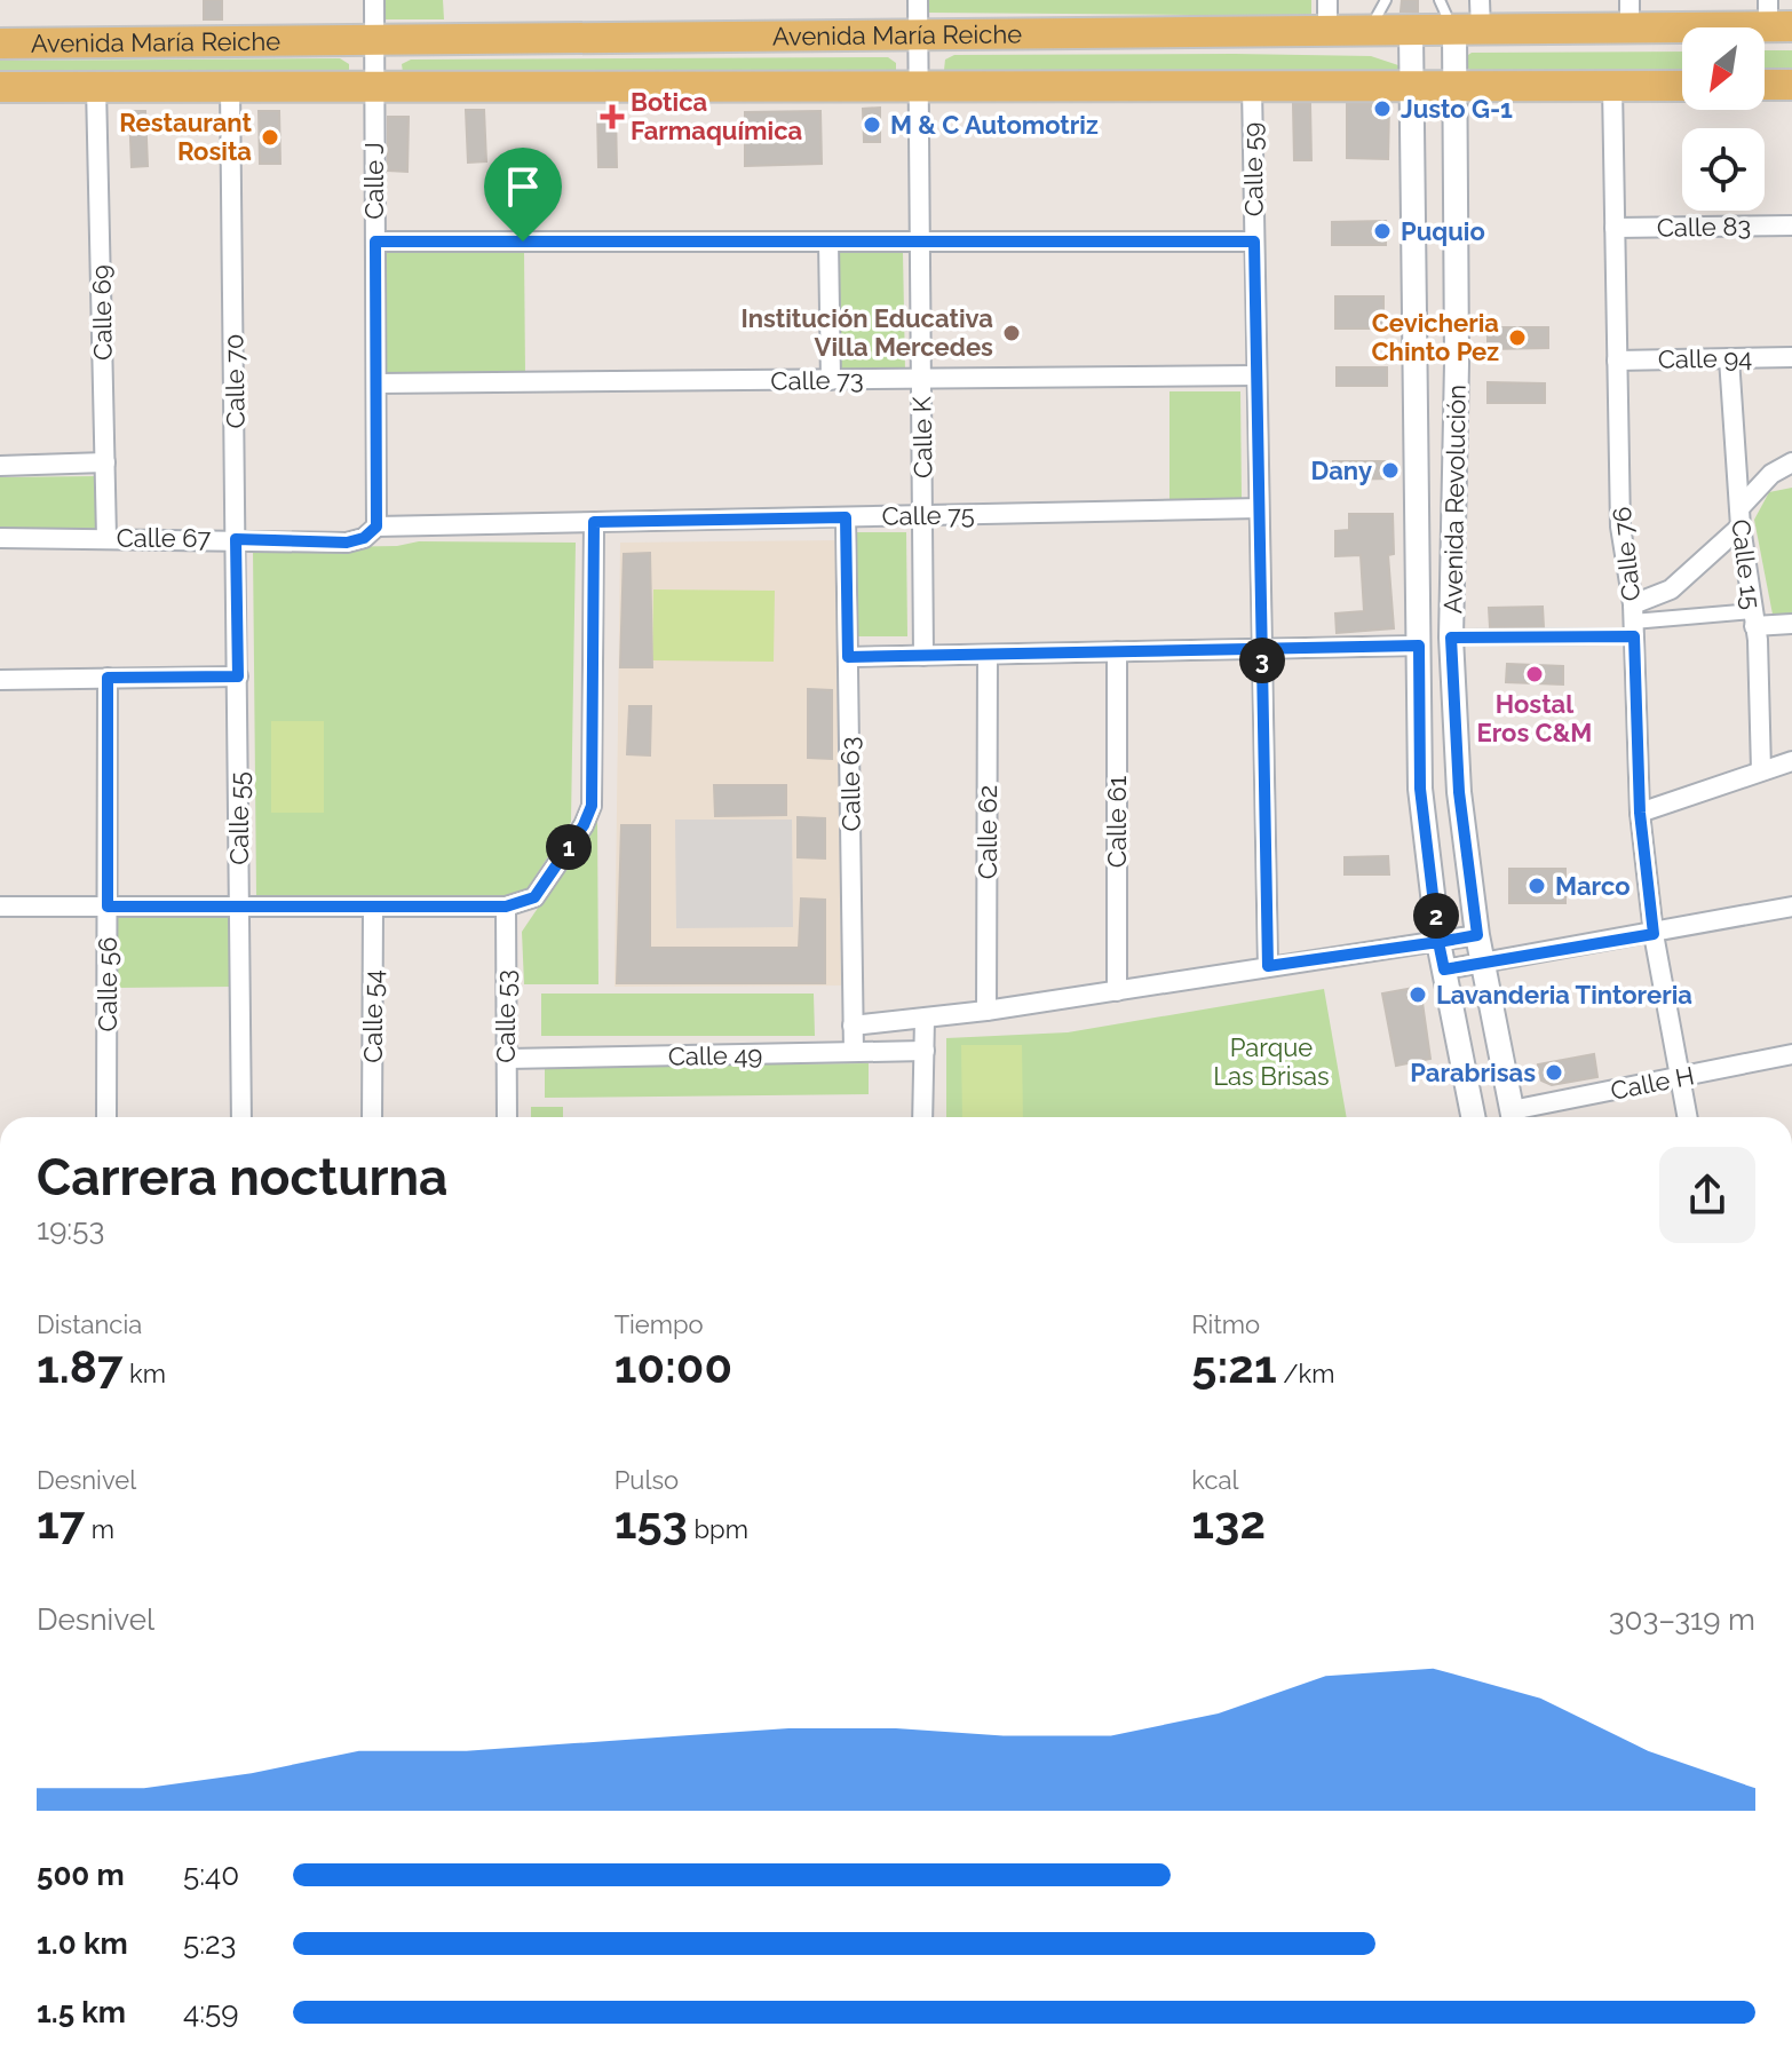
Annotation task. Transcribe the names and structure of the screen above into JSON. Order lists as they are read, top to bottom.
{
  "streets": {
    "main road": ["Avenida María Reiche"],
    "street": [
      "Calle 59",
      "Calle J",
      "Calle 83",
      "Calle 69",
      "Calle 94",
      "Calle 73",
      "Calle 70",
      "Calle K",
      "Avenida Revolución",
      "Calle 75",
      "Calle 67",
      "Calle 76",
      "Calle 15",
      "Calle 63",
      "Calle 55",
      "Calle 61",
      "Calle 62",
      "Calle 56",
      "Calle 54",
      "Calle 53",
      "Calle 49",
      "Calle H"
    ]
  },
  "crossings": [
    ["Avenida María Reiche", "Calle 59"],
    ["Avenida María Reiche", "Calle J"],
    ["Avenida María Reiche", "Calle 69"],
    ["Avenida María Reiche", "Calle 70"],
    ["Avenida María Reiche", "Calle K"],
    ["Avenida María Reiche", "Avenida Revolución"],
    ["Avenida María Reiche", "Calle 76"],
    ["Calle 59", "Calle 73"],
    ["Calle 59", "Calle 75"],
    ["Calle J", "Calle 73"],
    ["Calle J", "Calle 75"],
    ["Calle J", "Calle 67"],
    ["Calle 83", "Calle 76"],
    ["Calle 69", "Calle 67"],
    ["Calle 94", "Calle 76"],
    ["Calle 94", "Calle 15"],
    ["Calle 73", "Calle K"],
    ["Calle 70", "Calle 67"],
    ["Calle 70", "Calle 55"],
    ["Calle K", "Calle 75"],
    ["Calle 75", "Calle 67"],
    ["Calle 75", "Calle 63"],
    ["Calle 76", "Calle H"],
    ["Calle 63", "Calle 49"],
    ["Calle 53", "Calle 49"]
  ],
  "parks": ["Parque Las Brisas"],
  "places": {
    "other": [
      "Justo G-1",
      "M & C Automotriz",
      "Restaurant Rosita",
      "Puquio",
      "Institución Educativa Villa Mercedes",
      "Cevicheria Chinto Pez",
      "Dany",
      "Hostal Eros C&M",
      "Marco",
      "Lavanderia Tintoreria",
      "Parabrisas"
    ],
    "health": ["Botica Farmaquímica"]
  },
  "north": "bottom left",
  "page": {
    "pins": ["3", "1", "2"],
    "heading": ["Carrera nocturna", "19:53"],
    "stats": [
      ["Distancia", "1.87 km"],
      ["Tiempo", "10:00"],
      ["Ritmo", "5:21 /km"],
      ["Desnivel", "17 m"],
      ["Pulso", "153 bpm"],
      ["kcal", "132"]
    ],
    "chart": ["Desnivel", "303–319 m"],
    "list": [
      {
        "name": "500 m",
        "note": "5:40"
      },
      {
        "name": "1.0 km",
        "note": "5:23"
      },
      {
        "name": "1.5 km",
        "note": "4:59"
      }
    ]
  }
}
